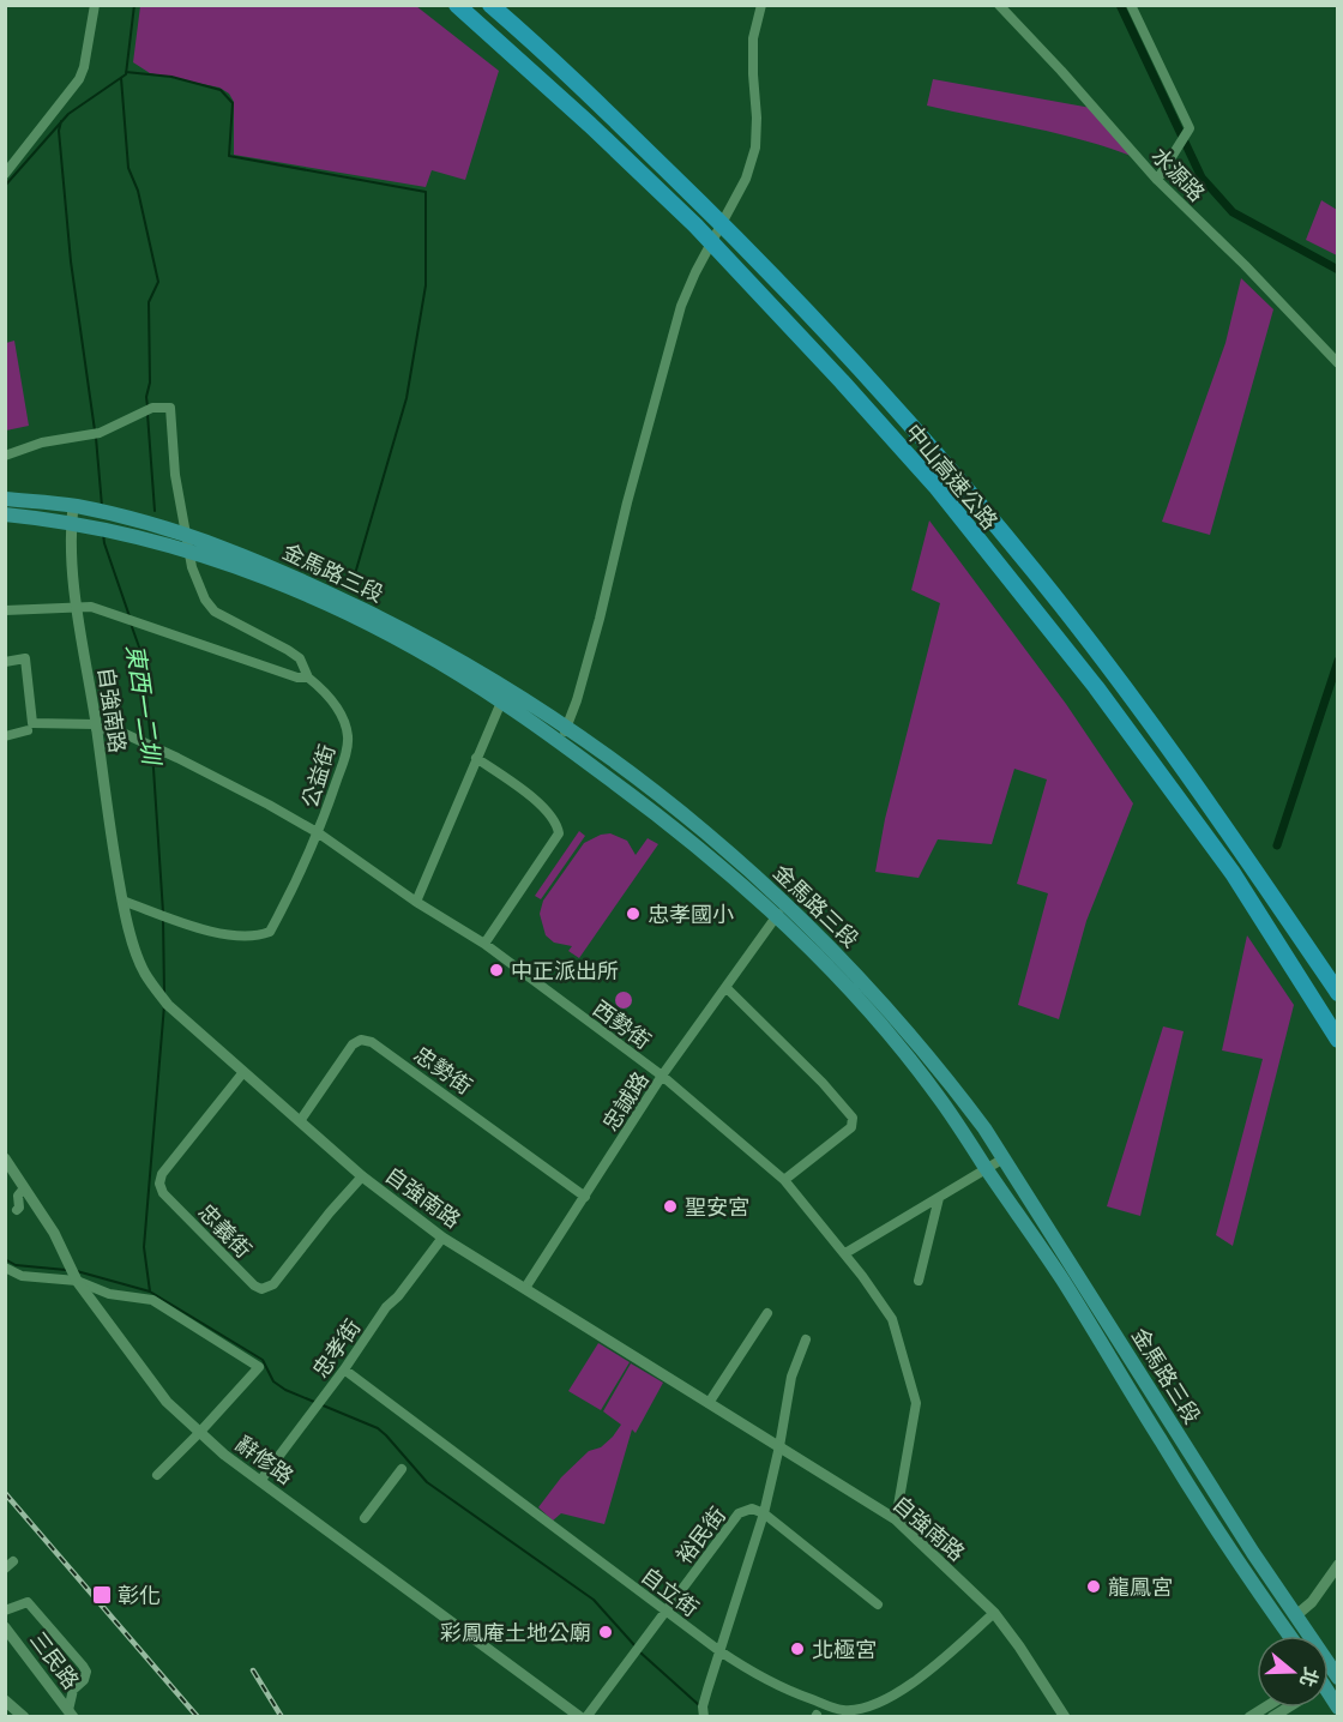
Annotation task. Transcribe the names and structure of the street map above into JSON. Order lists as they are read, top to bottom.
{
  "streets": {
    "highway": ["中山高速公路"],
    "main road": ["金馬路三段"],
    "street": [
      "水源路",
      "自強南路",
      "公益街",
      "西勢街",
      "忠勢街",
      "忠誠路",
      "忠義街",
      "忠孝街",
      "辭修路",
      "裕民街",
      "自立街",
      "三民路"
    ]
  },
  "crossings": [
    ["金馬路三段", "自強南路"],
    ["金馬路三段", "忠誠路"],
    ["自強南路", "公益街"],
    ["自強南路", "西勢街"],
    ["自強南路", "忠勢街"],
    ["自強南路", "忠誠路"],
    ["自強南路", "忠義街"],
    ["自強南路", "忠孝街"],
    ["自強南路", "自立街"],
    ["公益街", "西勢街"],
    ["西勢街", "忠誠路"],
    ["忠勢街", "忠誠路"],
    ["忠孝街", "辭修路"],
    ["忠孝街", "自立街"],
    ["裕民街", "自立街"]
  ],
  "water": ["東西一二圳"],
  "places": {
    "other": [
      "忠孝國小",
      "中正派出所",
      "聖安宮",
      "龍鳳宮",
      "彩鳳庵土地公廟",
      "北極宮"
    ],
    "transit": ["彰化"]
  },
  "north": "right"
}
